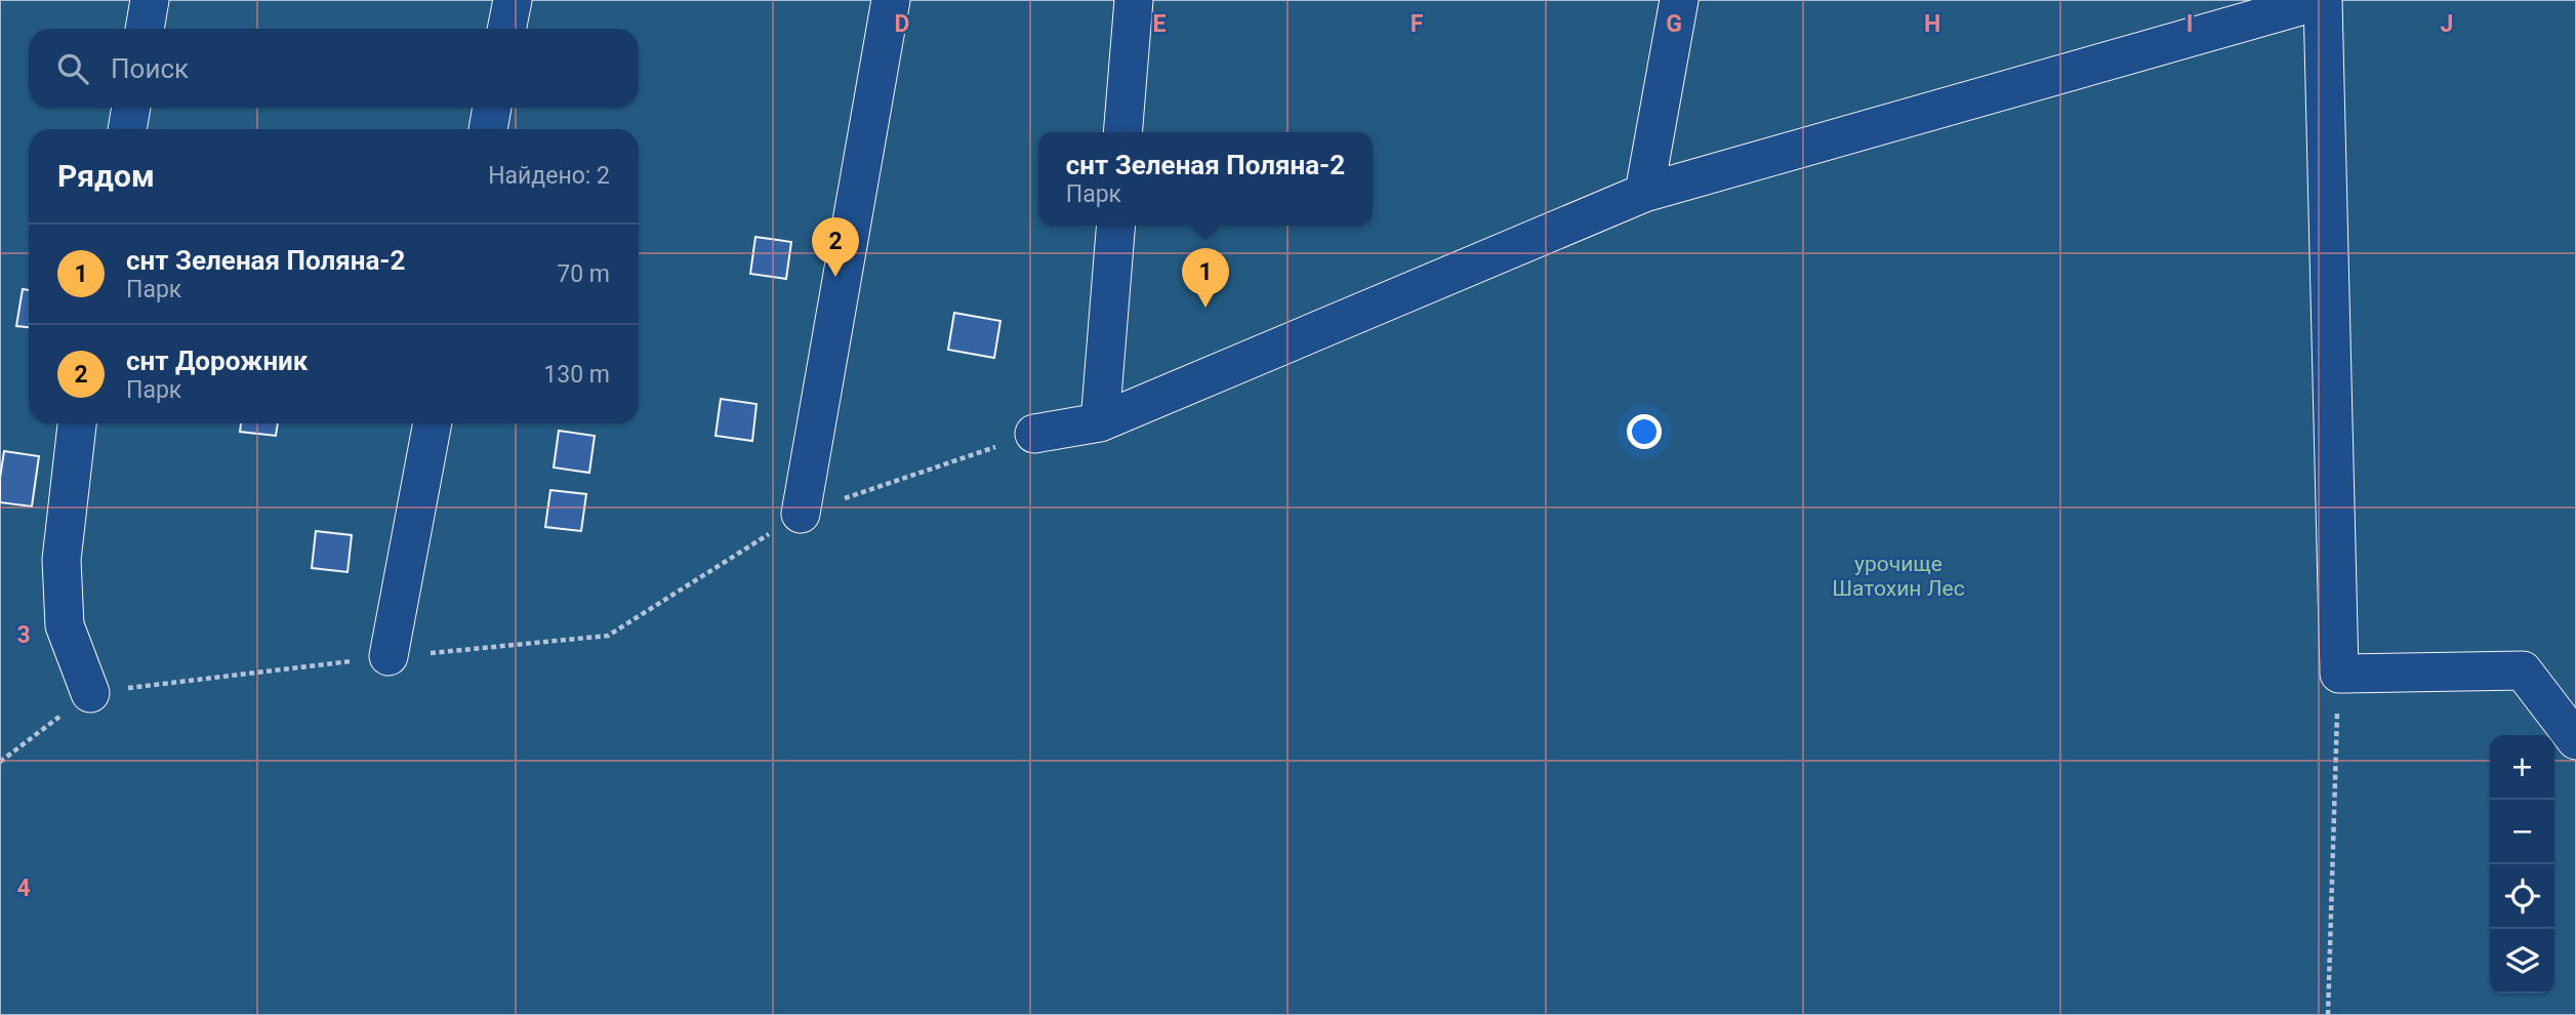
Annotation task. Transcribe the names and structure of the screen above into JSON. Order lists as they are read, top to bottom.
{
  "parks": ["урочище Шатохин Лес"],
  "page": {
    "search": "Поиск",
    "heading": ["Рядом", "Найдено: 2"],
    "popup": ["снт Зеленая Поляна-2", "Парк"],
    "pins": ["2", "1"],
    "list": [
      {
        "mark": "1",
        "name": "снт Зеленая Поляна-2",
        "note": "Парк",
        "value": "70 m"
      },
      {
        "mark": "2",
        "name": "снт Дорожник",
        "note": "Парк",
        "value": "130 m"
      }
    ],
    "map_buttons": ["+", "−"]
  },
  "grid": {
    "columns": [
      "D",
      "E",
      "F",
      "G",
      "H",
      "I",
      "J"
    ],
    "rows": ["3", "4"]
  }
}
